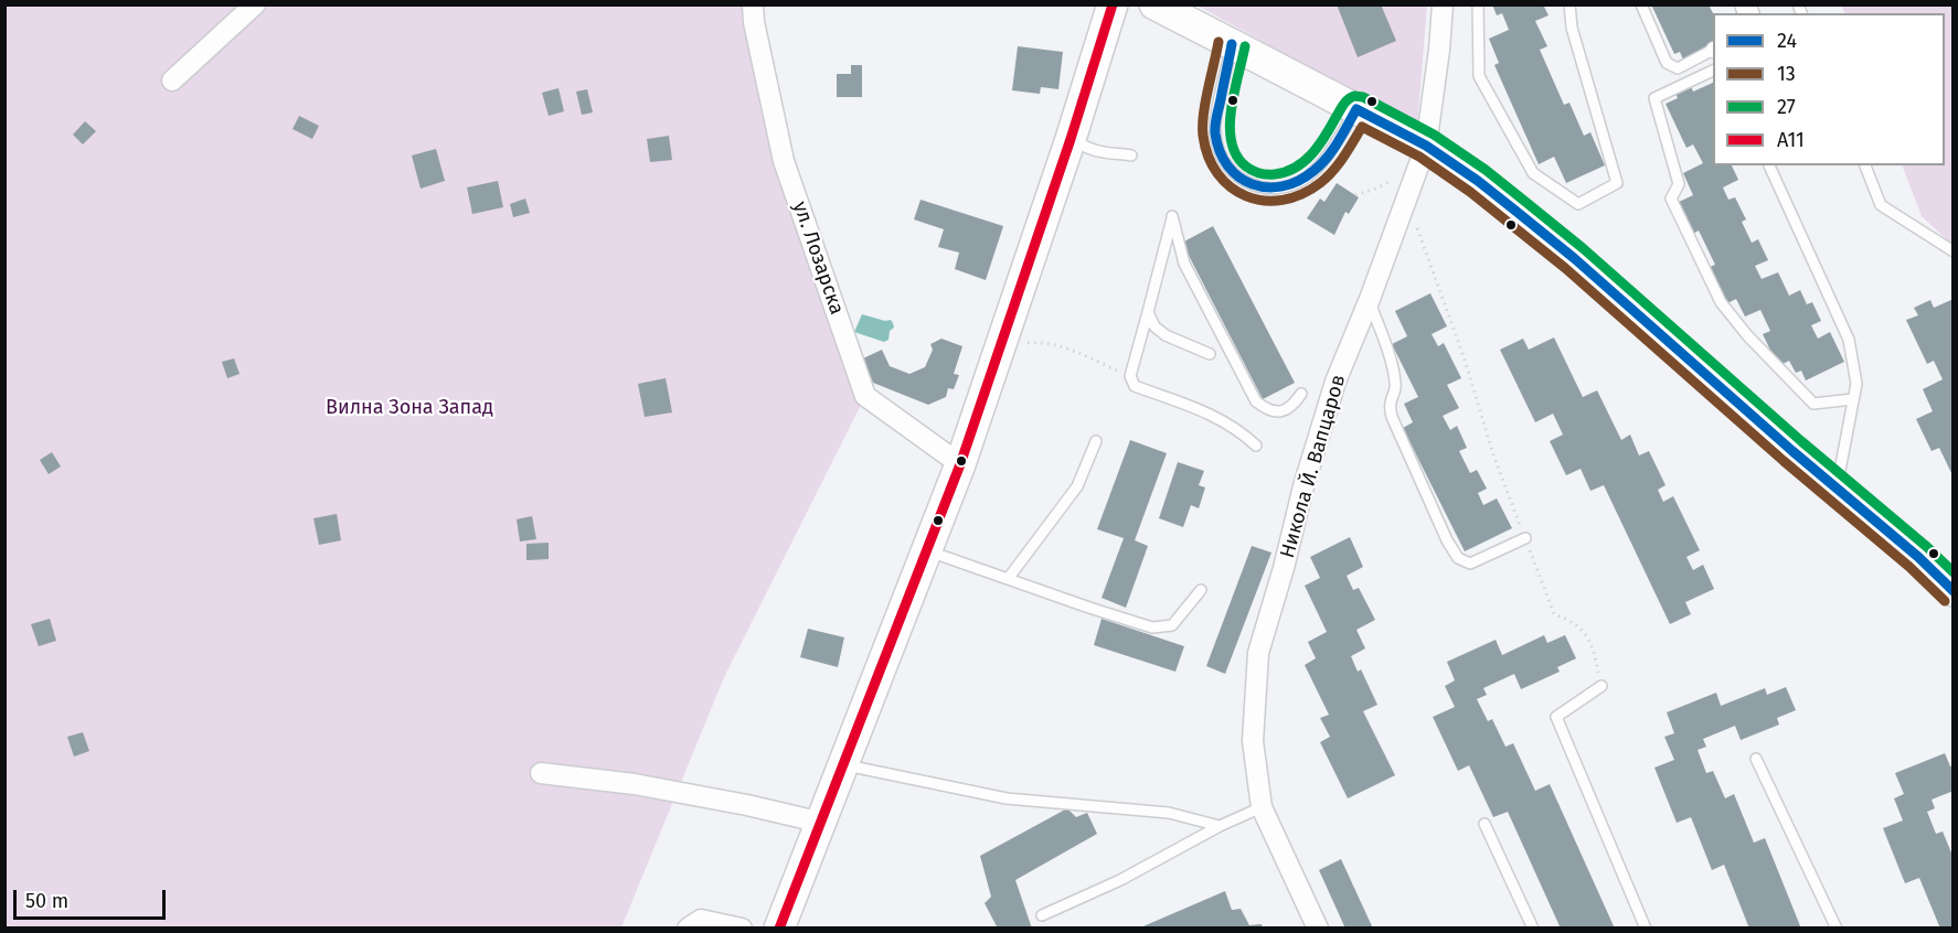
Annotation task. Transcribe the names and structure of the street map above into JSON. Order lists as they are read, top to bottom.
{
  "streets": {
    "street": ["ул. Лозарска", "Никола Й. Вапцаров"]
  },
  "parks": ["Вилна Зона Запад"],
  "lines": [
    "transit line А11",
    "transit line 13",
    "transit line 24",
    "transit line 27"
  ],
  "legend": [
    "24",
    "13",
    "27",
    "А11"
  ],
  "scale_bar": "50 m"
}
